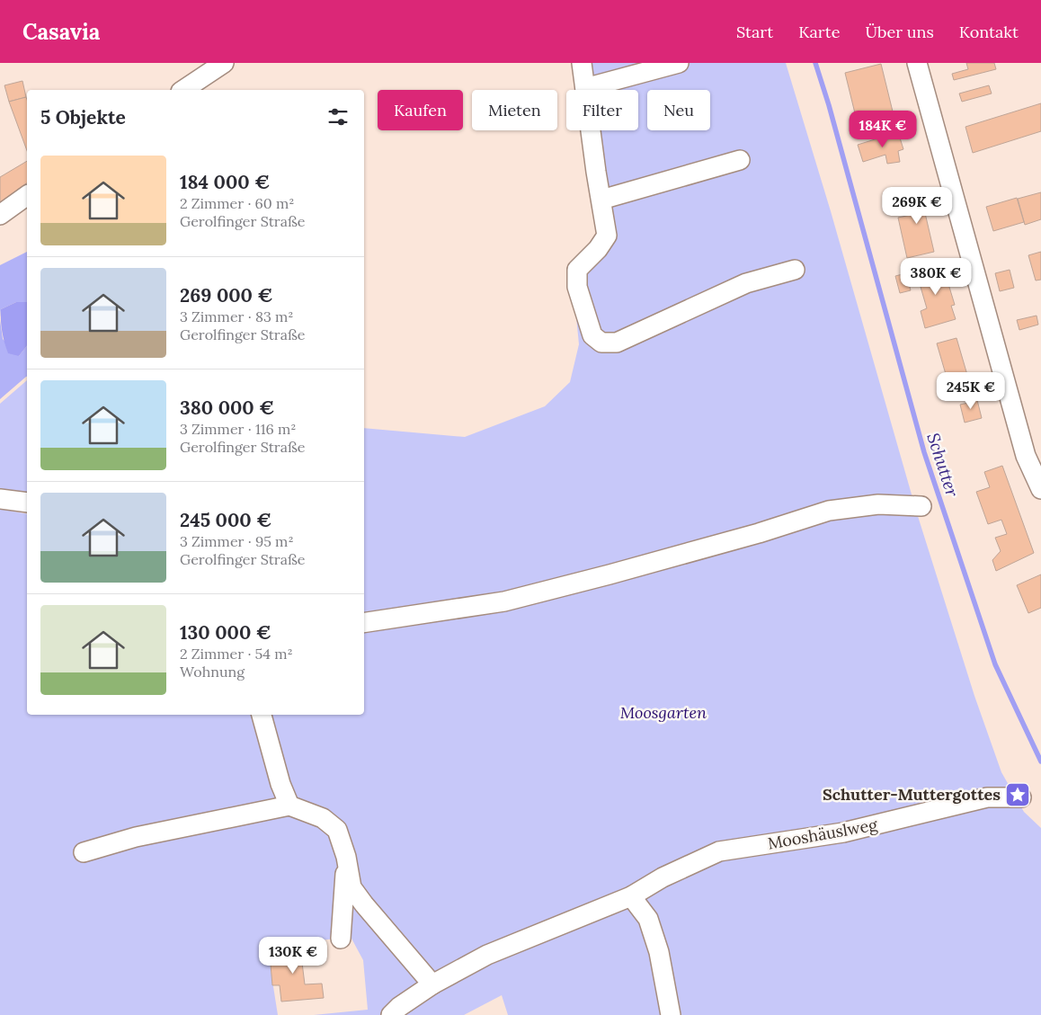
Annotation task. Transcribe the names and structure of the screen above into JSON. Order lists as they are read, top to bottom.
{
  "streets": {
    "street": ["Mooshäuslweg"]
  },
  "water": ["Schutter"],
  "parks": ["Moosgarten"],
  "places": {
    "place": ["Schutter-Muttergottes"]
  },
  "page": {
    "header": "Casavia",
    "nav": [
      "Start",
      "Karte",
      "Über uns",
      "Kontakt"
    ],
    "chip": [
      "Kaufen",
      "Mieten",
      "Filter",
      "Neu"
    ],
    "heading": "5 Objekte",
    "price": [
      "184K €",
      "269K €",
      "380K €",
      "245K €",
      "130K €"
    ],
    "list": [
      {
        "name": "184 000 €",
        "note": "2 Zimmer · 60 m² · Gerolfinger Straße"
      },
      {
        "name": "269 000 €",
        "note": "3 Zimmer · 83 m² · Gerolfinger Straße"
      },
      {
        "name": "380 000 €",
        "note": "3 Zimmer · 116 m² · Gerolfinger Straße"
      },
      {
        "name": "245 000 €",
        "note": "3 Zimmer · 95 m² · Gerolfinger Straße"
      },
      {
        "name": "130 000 €",
        "note": "2 Zimmer · 54 m² · Wohnung"
      }
    ]
  }
}
